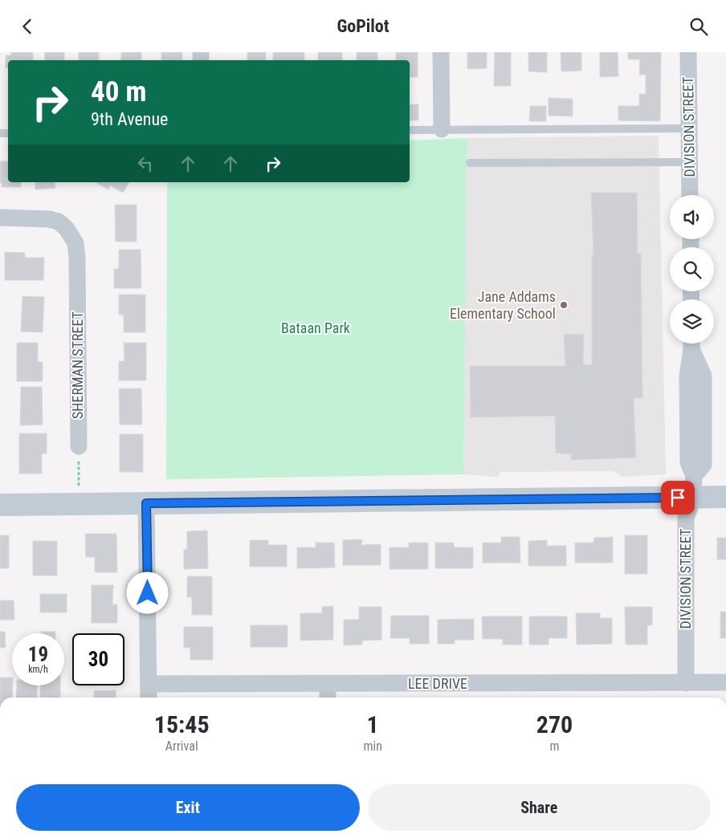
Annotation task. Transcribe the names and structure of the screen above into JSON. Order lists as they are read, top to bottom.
{
  "streets": {
    "street": ["DIVISION STREET", "SHERMAN STREET", "LEE DRIVE"]
  },
  "crossings": [
    ["DIVISION STREET", "LEE DRIVE"]
  ],
  "parks": ["Bataan Park"],
  "places": ["Jane Addams Elementary School"],
  "page": {
    "header": "GoPilot",
    "turn": ["40 m", "9th Avenue"],
    "speed": "19 km/h",
    "limit": "30",
    "eta": [
      "15:45",
      "Arrival",
      "1",
      "min",
      "270",
      "m"
    ],
    "buttons": ["Exit", "Share"]
  }
}
